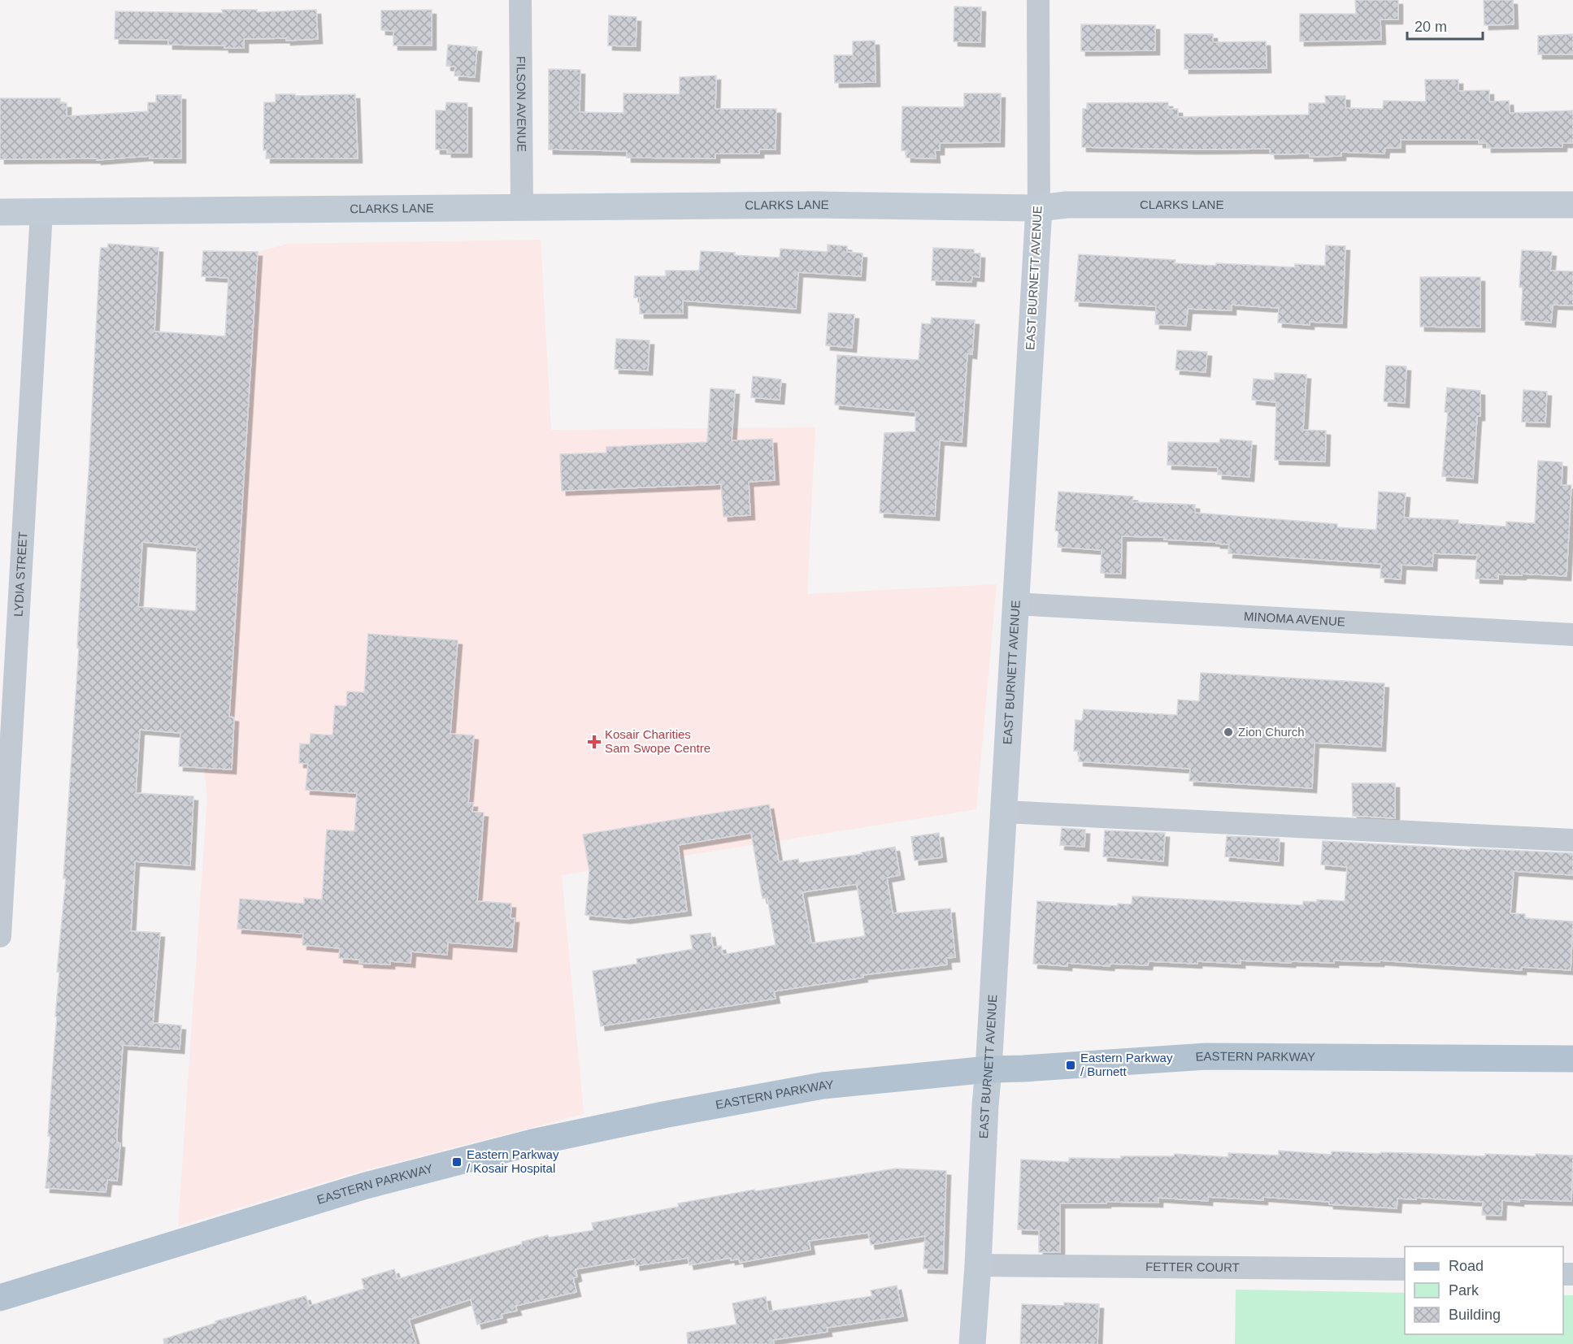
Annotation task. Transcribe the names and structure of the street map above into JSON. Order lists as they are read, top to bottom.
{
  "streets": {
    "main road": ["EASTERN PARKWAY"],
    "street": [
      "FILSON AVENUE",
      "CLARKS LANE",
      "EAST BURNETT AVENUE",
      "LYDIA STREET",
      "MINOMA AVENUE",
      "FETTER COURT"
    ]
  },
  "crossings": [
    ["FILSON AVENUE", "CLARKS LANE"],
    ["CLARKS LANE", "EAST BURNETT AVENUE"],
    ["CLARKS LANE", "LYDIA STREET"],
    ["EAST BURNETT AVENUE", "MINOMA AVENUE"],
    ["EAST BURNETT AVENUE", "EASTERN PARKWAY"],
    ["EAST BURNETT AVENUE", "FETTER COURT"]
  ],
  "places": {
    "other": ["Zion Church"],
    "health": ["Kosair Charities Sam Swope Centre"],
    "transit": ["Eastern Parkway / Burnett", "Eastern Parkway / Kosair Hospital"]
  },
  "legend": ["Road", "Park", "Building"],
  "scale_bar": "20 m"
}
